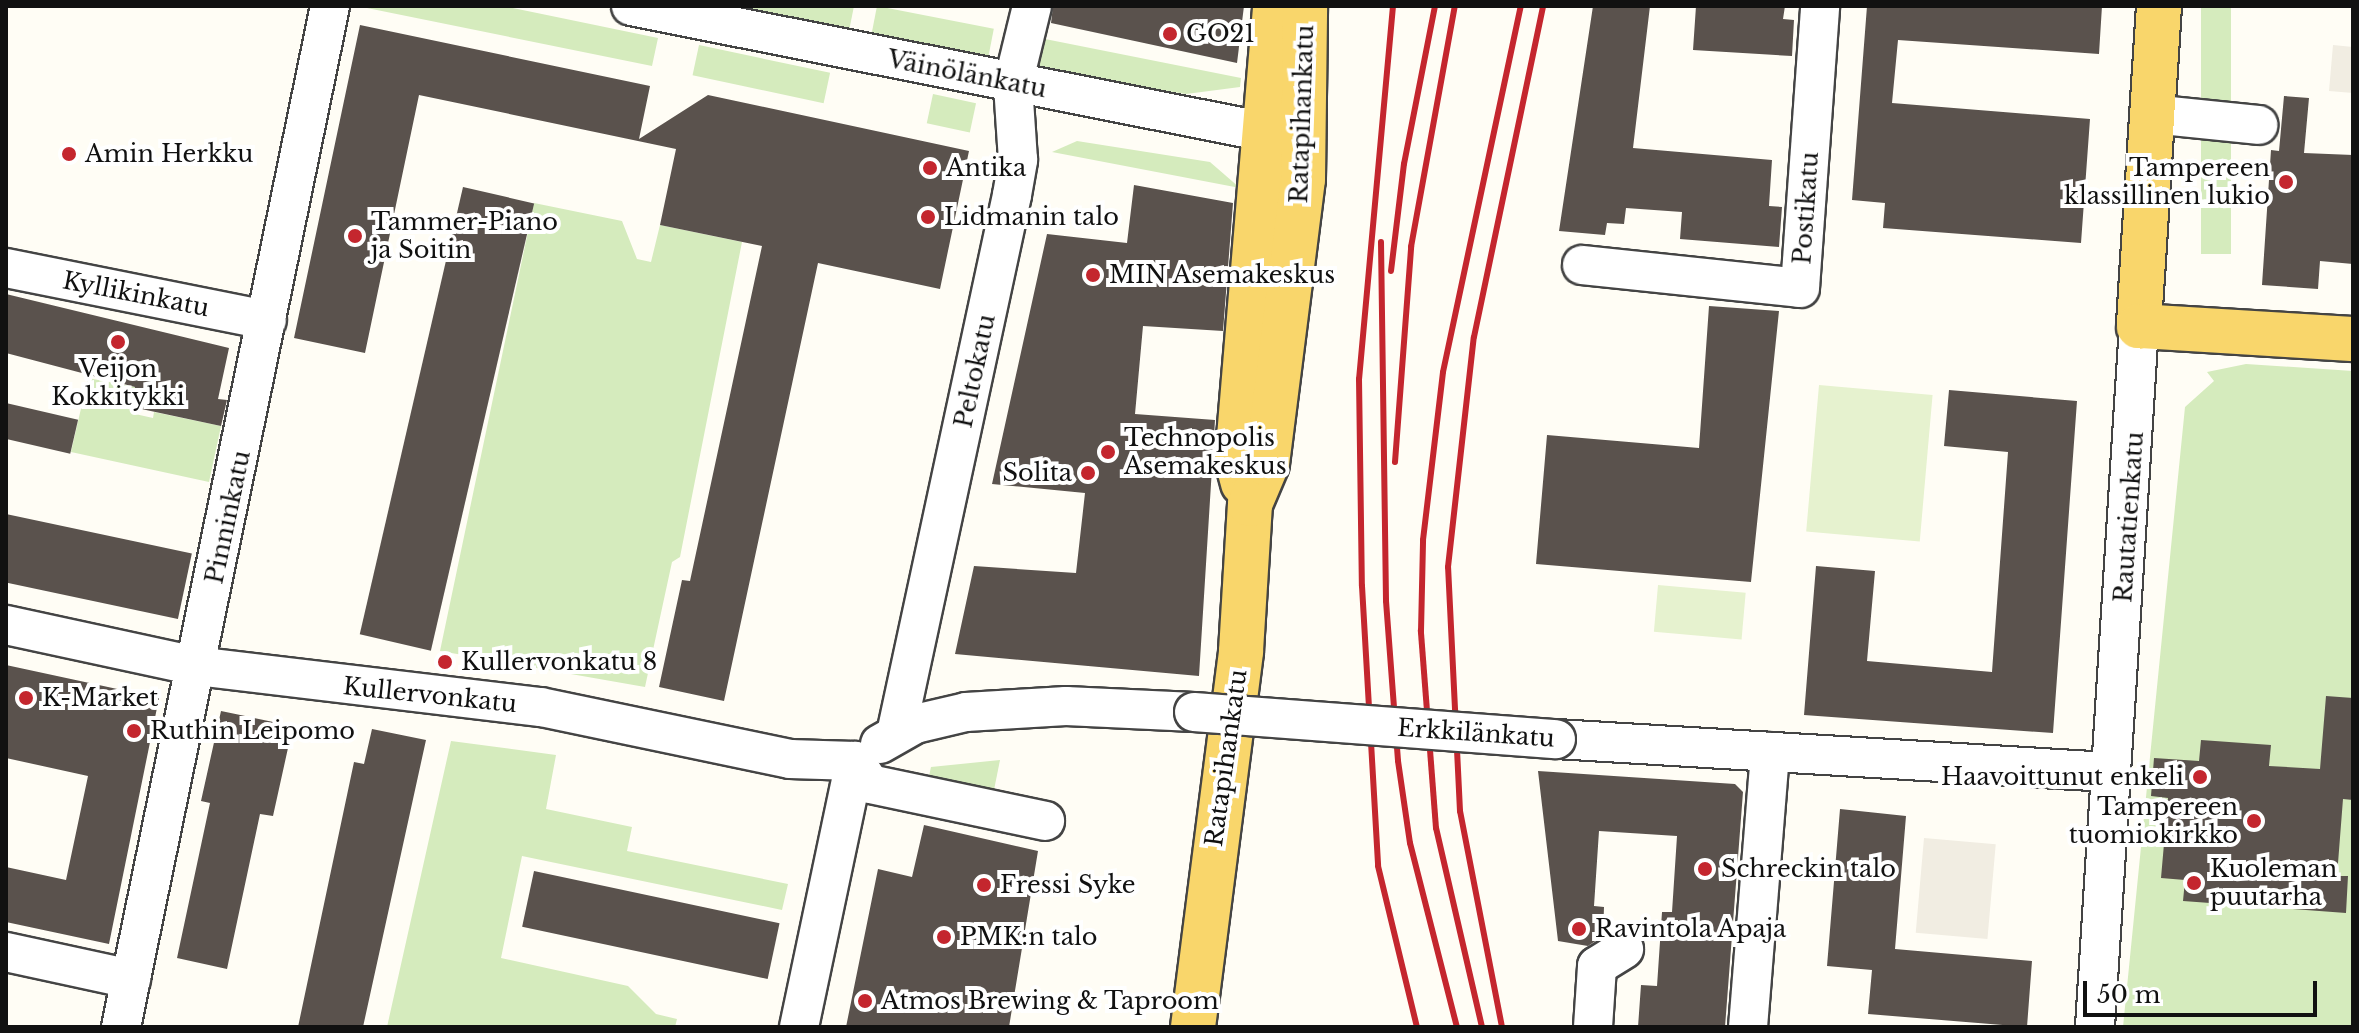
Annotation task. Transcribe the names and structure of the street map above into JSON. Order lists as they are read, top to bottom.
{
  "streets": {
    "main road": ["Ratapihankatu", "Rautatienkatu"],
    "street": [
      "Väinölänkatu",
      "Postikatu",
      "Kyllikinkatu",
      "Peltokatu",
      "Pinninkatu",
      "Kullervonkatu",
      "Erkkilänkatu"
    ]
  },
  "crossings": [
    ["Väinölänkatu", "Ratapihankatu"],
    ["Väinölänkatu", "Peltokatu"],
    ["Kyllikinkatu", "Pinninkatu"],
    ["Peltokatu", "Erkkilänkatu"],
    ["Pinninkatu", "Kullervonkatu"],
    ["Rautatienkatu", "Erkkilänkatu"],
    ["Kullervonkatu", "Erkkilänkatu"]
  ],
  "places": [
    "GO21",
    "Amin Herkku",
    "Antika",
    "Tampereen klassillinen lukio",
    "Lidmanin talo",
    "Tammer-Piano ja Soitin",
    "MIN Asemakeskus",
    "Veijon Kokkitykki",
    "Technopolis Asemakeskus",
    "Solita",
    "Kullervonkatu 8",
    "K-Market",
    "Ruthin Leipomo",
    "Haavoittunut enkeli",
    "Tampereen tuomiokirkko",
    "Schreckin talo",
    "Kuoleman puutarha",
    "Fressi Syke",
    "Ravintola Apaja",
    "PMK:n talo",
    "Atmos Brewing & Taproom"
  ],
  "scale_bar": "50 m"
}
